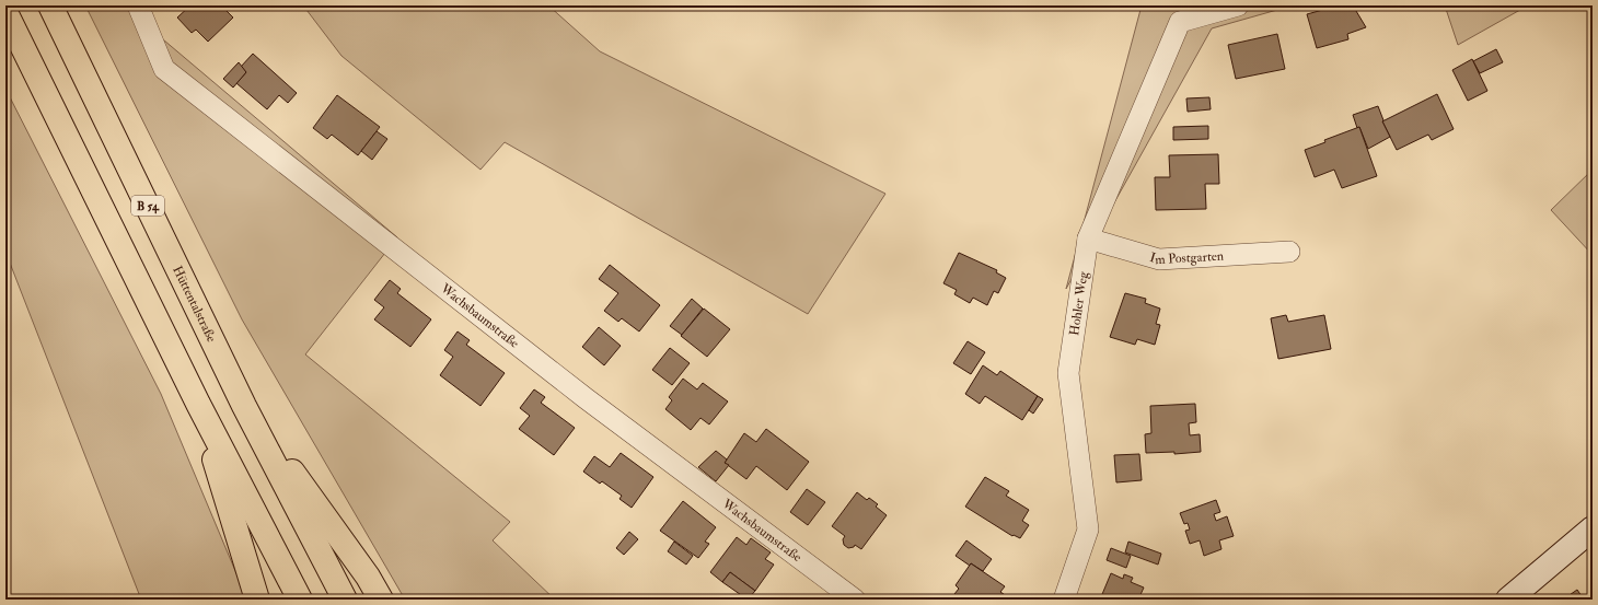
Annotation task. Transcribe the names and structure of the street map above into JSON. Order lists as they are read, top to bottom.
{
  "streets": {
    "highway": ["B 54", "Hüttentalstraße"],
    "street": ["Im Postgarten", "Hohler Weg", "Wachsbaumstraße"]
  },
  "crossings": [
    ["Im Postgarten", "Hohler Weg"]
  ]
}
